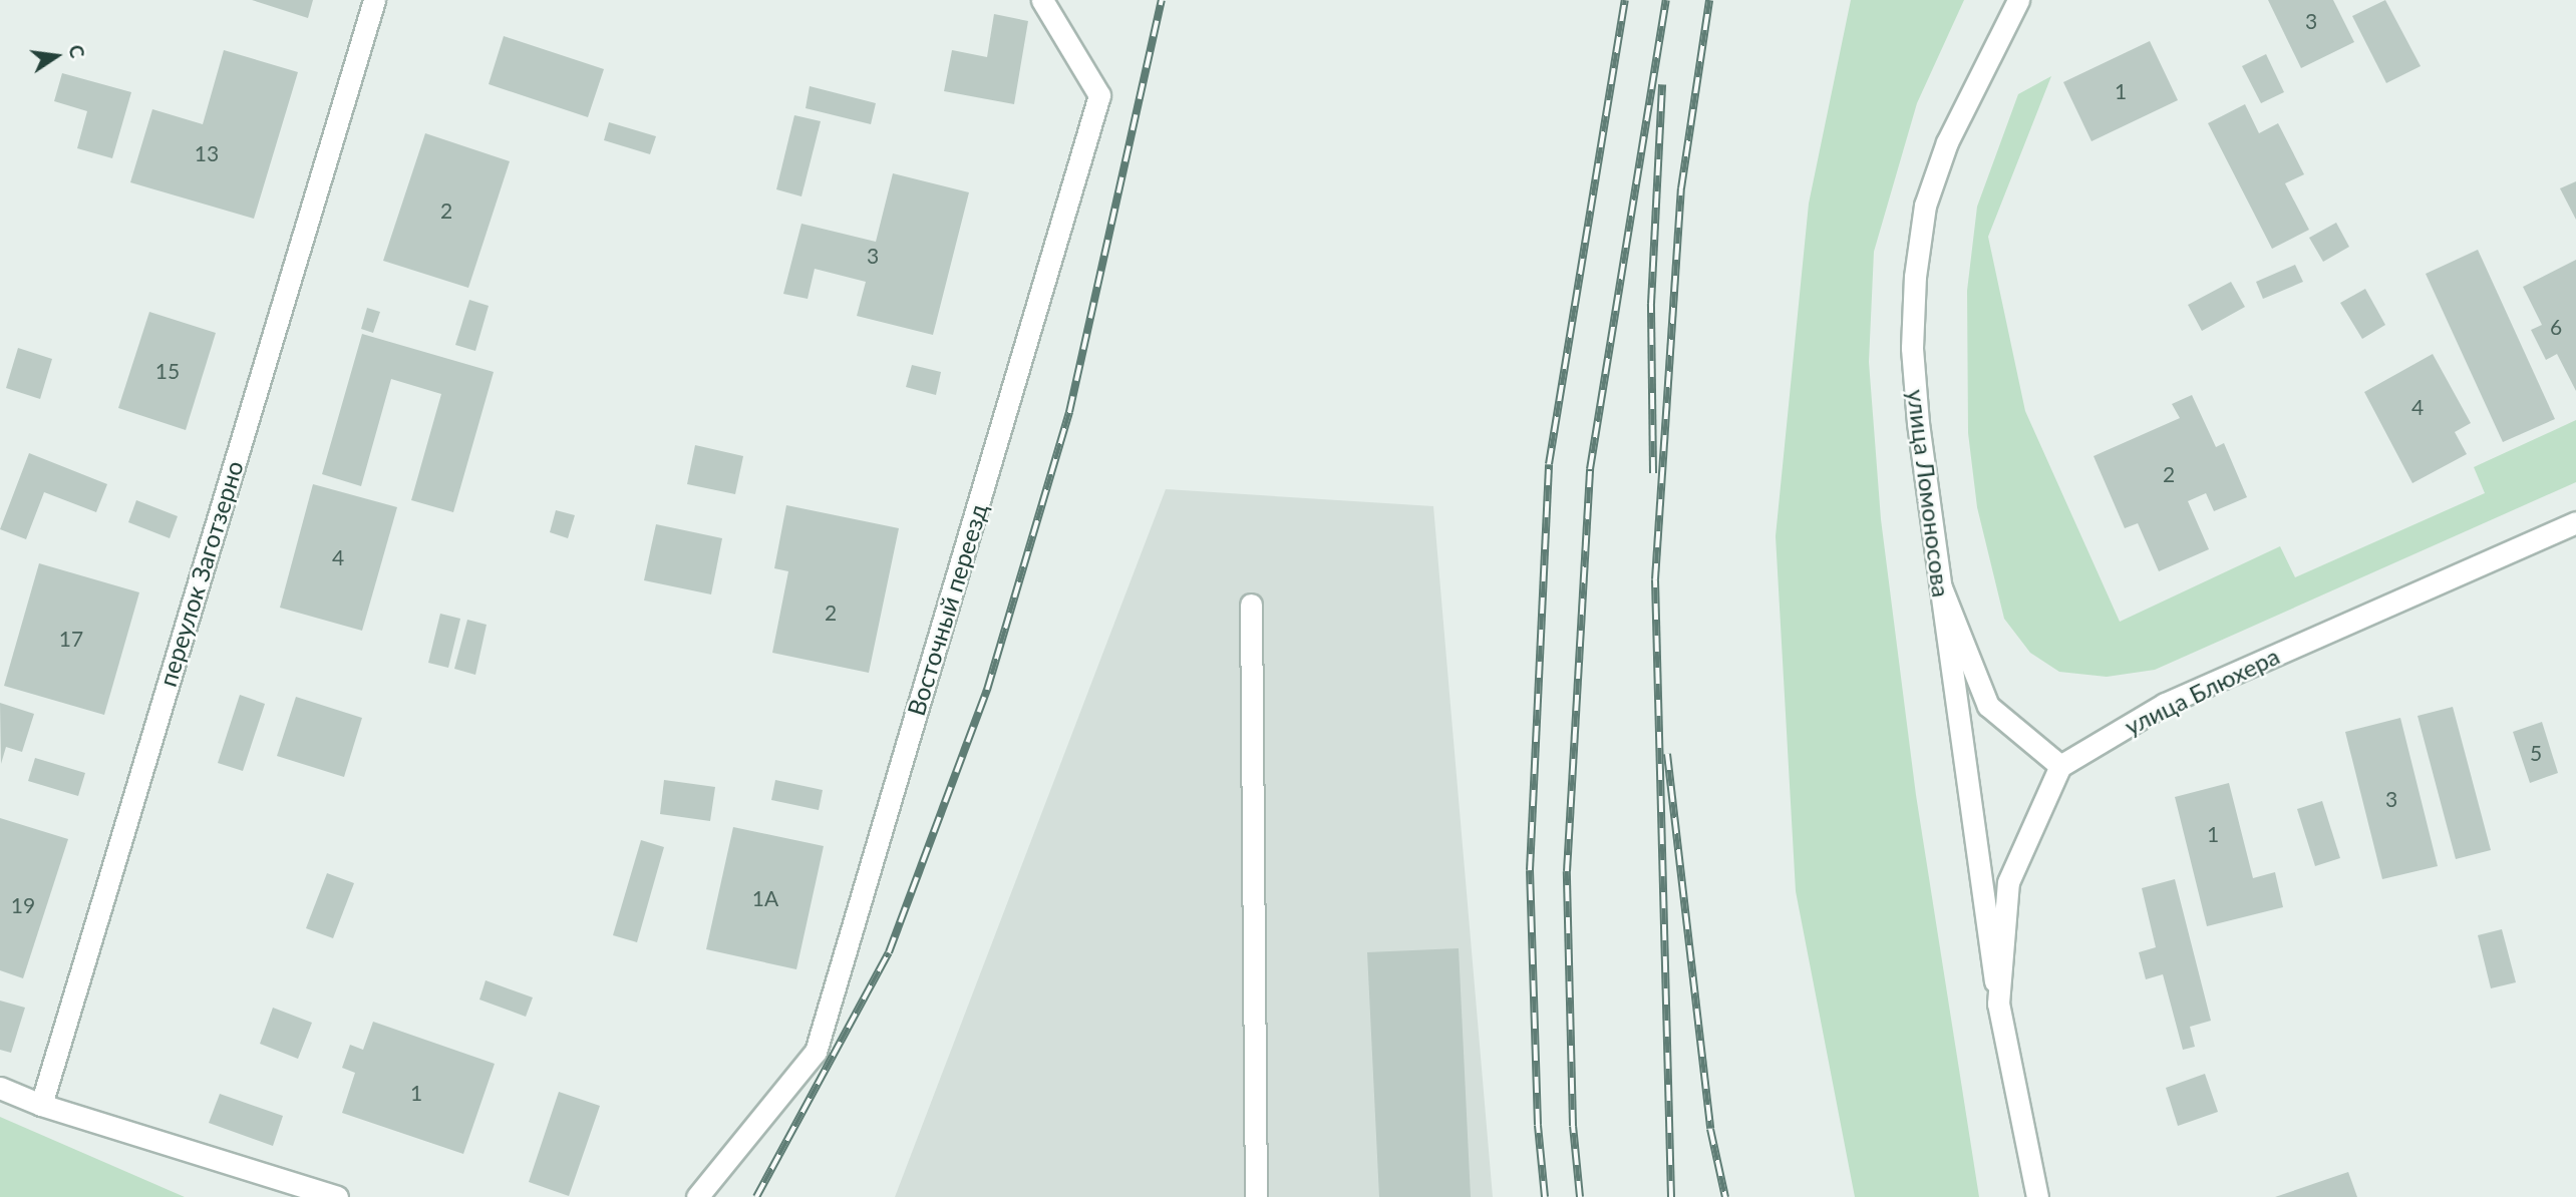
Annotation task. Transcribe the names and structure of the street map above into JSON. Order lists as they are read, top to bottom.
{
  "streets": {
    "street": [
      "улица Ломоносова",
      "переулок Заготзерно",
      "Восточный переезд",
      "улица Блюхера"
    ]
  },
  "house_numbers": [
    "3",
    "1",
    "13",
    "2",
    "3",
    "6",
    "15",
    "4",
    "2",
    "4",
    "2",
    "17",
    "5",
    "3",
    "1",
    "1А",
    "19",
    "1"
  ],
  "north": "right"
}
